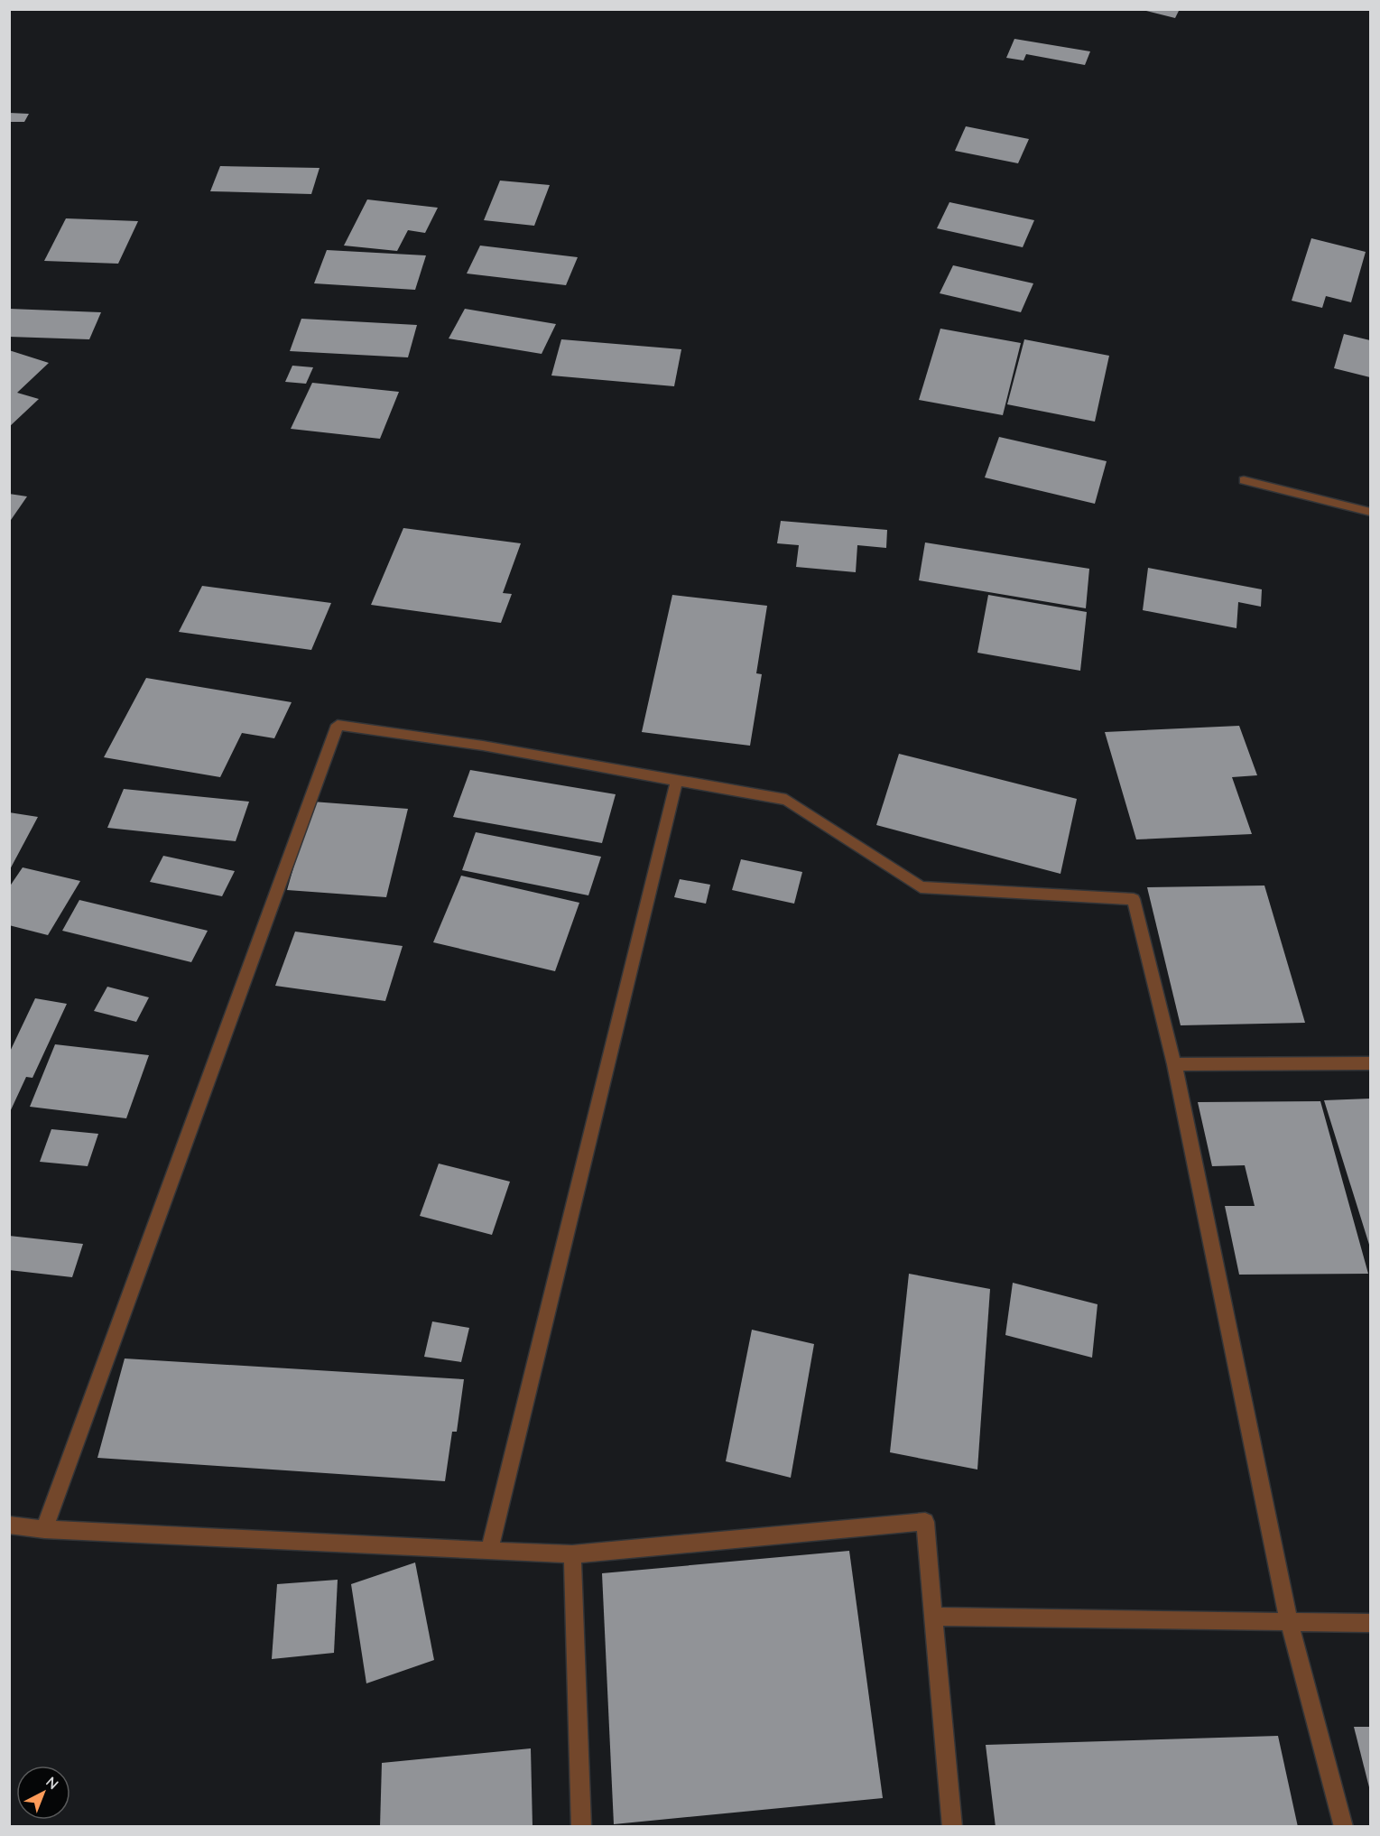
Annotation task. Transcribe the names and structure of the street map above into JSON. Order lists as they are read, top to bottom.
{
  "north": "top right"
}
